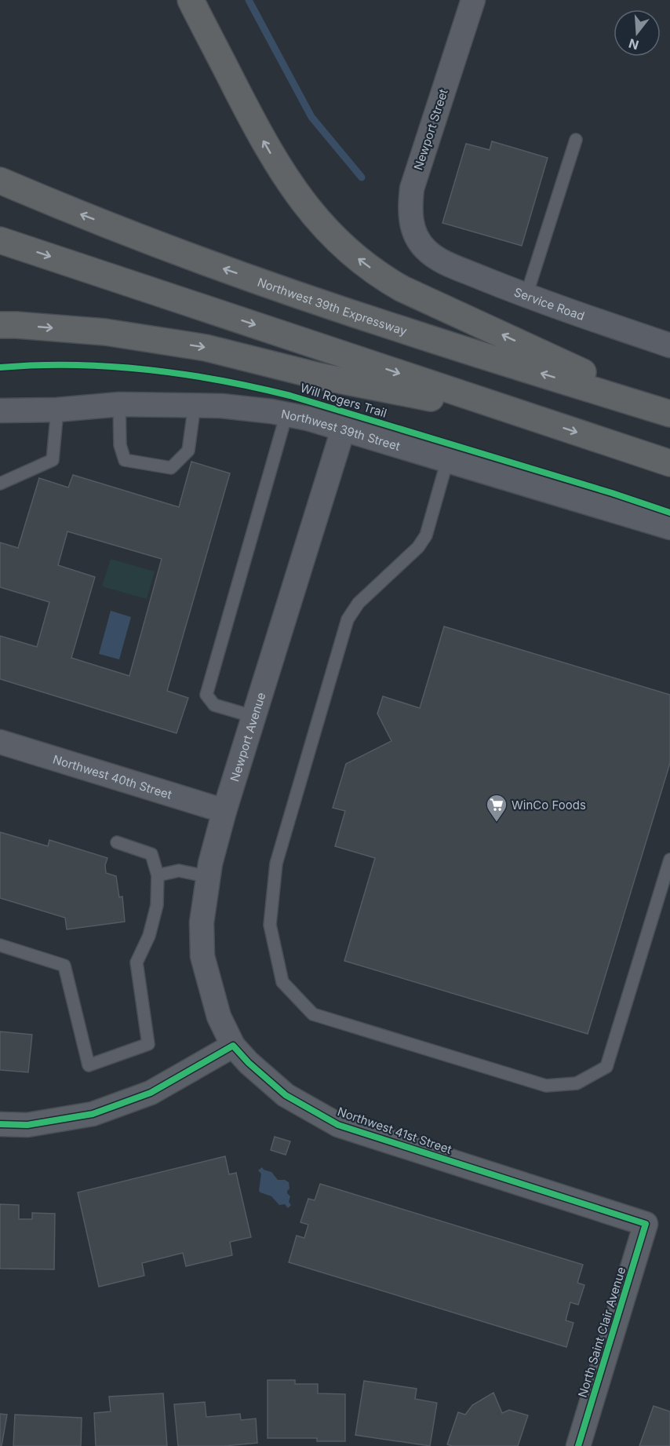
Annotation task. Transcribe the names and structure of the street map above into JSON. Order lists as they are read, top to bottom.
{
  "streets": {
    "highway": ["Northwest 39th Expressway"],
    "street": [
      "Newport Street",
      "Service Road",
      "Northwest 39th Street",
      "Newport Avenue",
      "Northwest 40th Street",
      "Northwest 41st Street",
      "North Saint Clair Avenue"
    ],
    "cycle path": ["Will Rogers Trail"]
  },
  "crossings": [
    ["Newport Street", "Service Road"],
    ["Northwest 39th Street", "Newport Avenue"],
    ["Newport Avenue", "Northwest 40th Street"],
    ["Newport Avenue", "Northwest 41st Street"],
    ["Northwest 41st Street", "North Saint Clair Avenue"]
  ],
  "places": {
    "supermarket": ["WinCo Foods"]
  },
  "north": "bottom"
}
